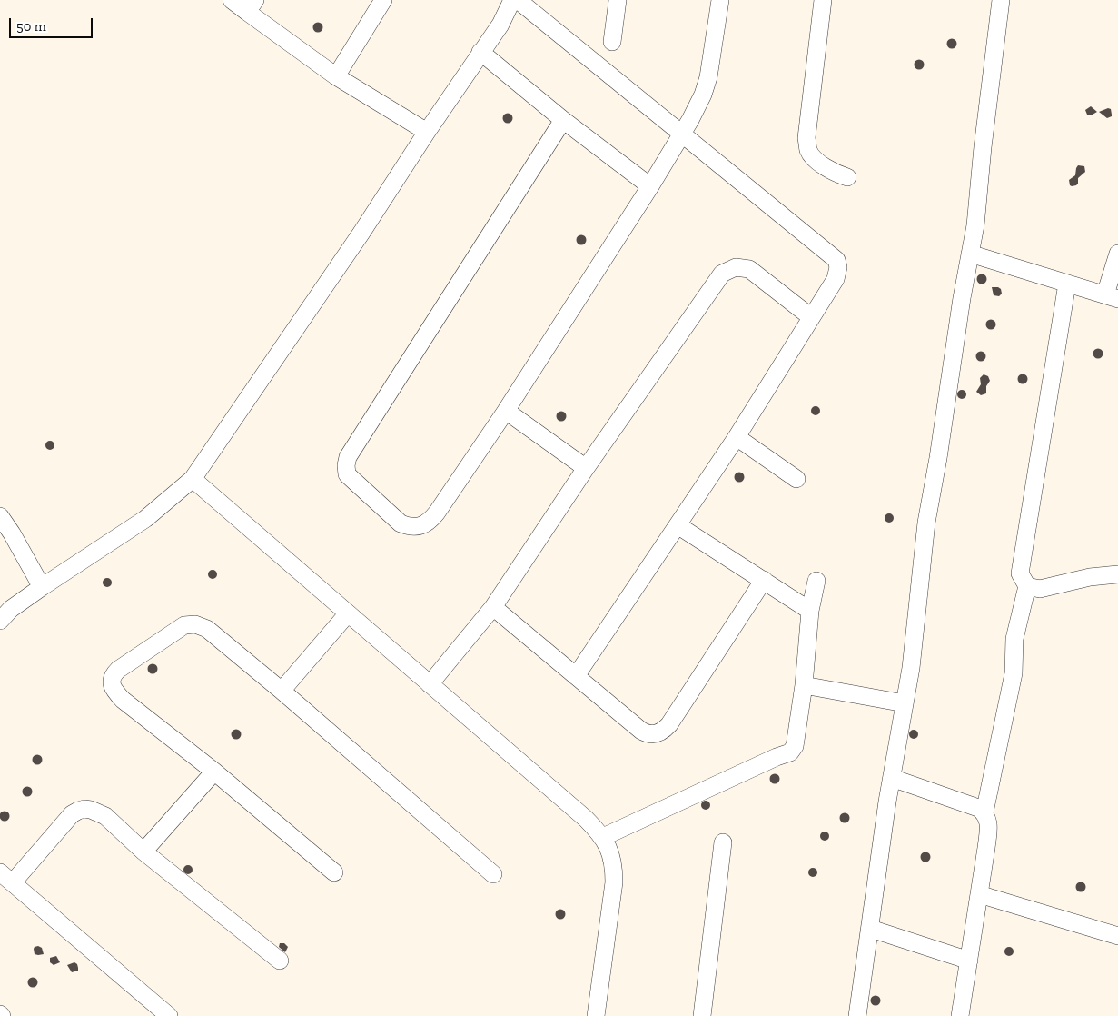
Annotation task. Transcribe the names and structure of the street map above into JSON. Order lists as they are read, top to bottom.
{
  "scale_bar": "50 m"
}
